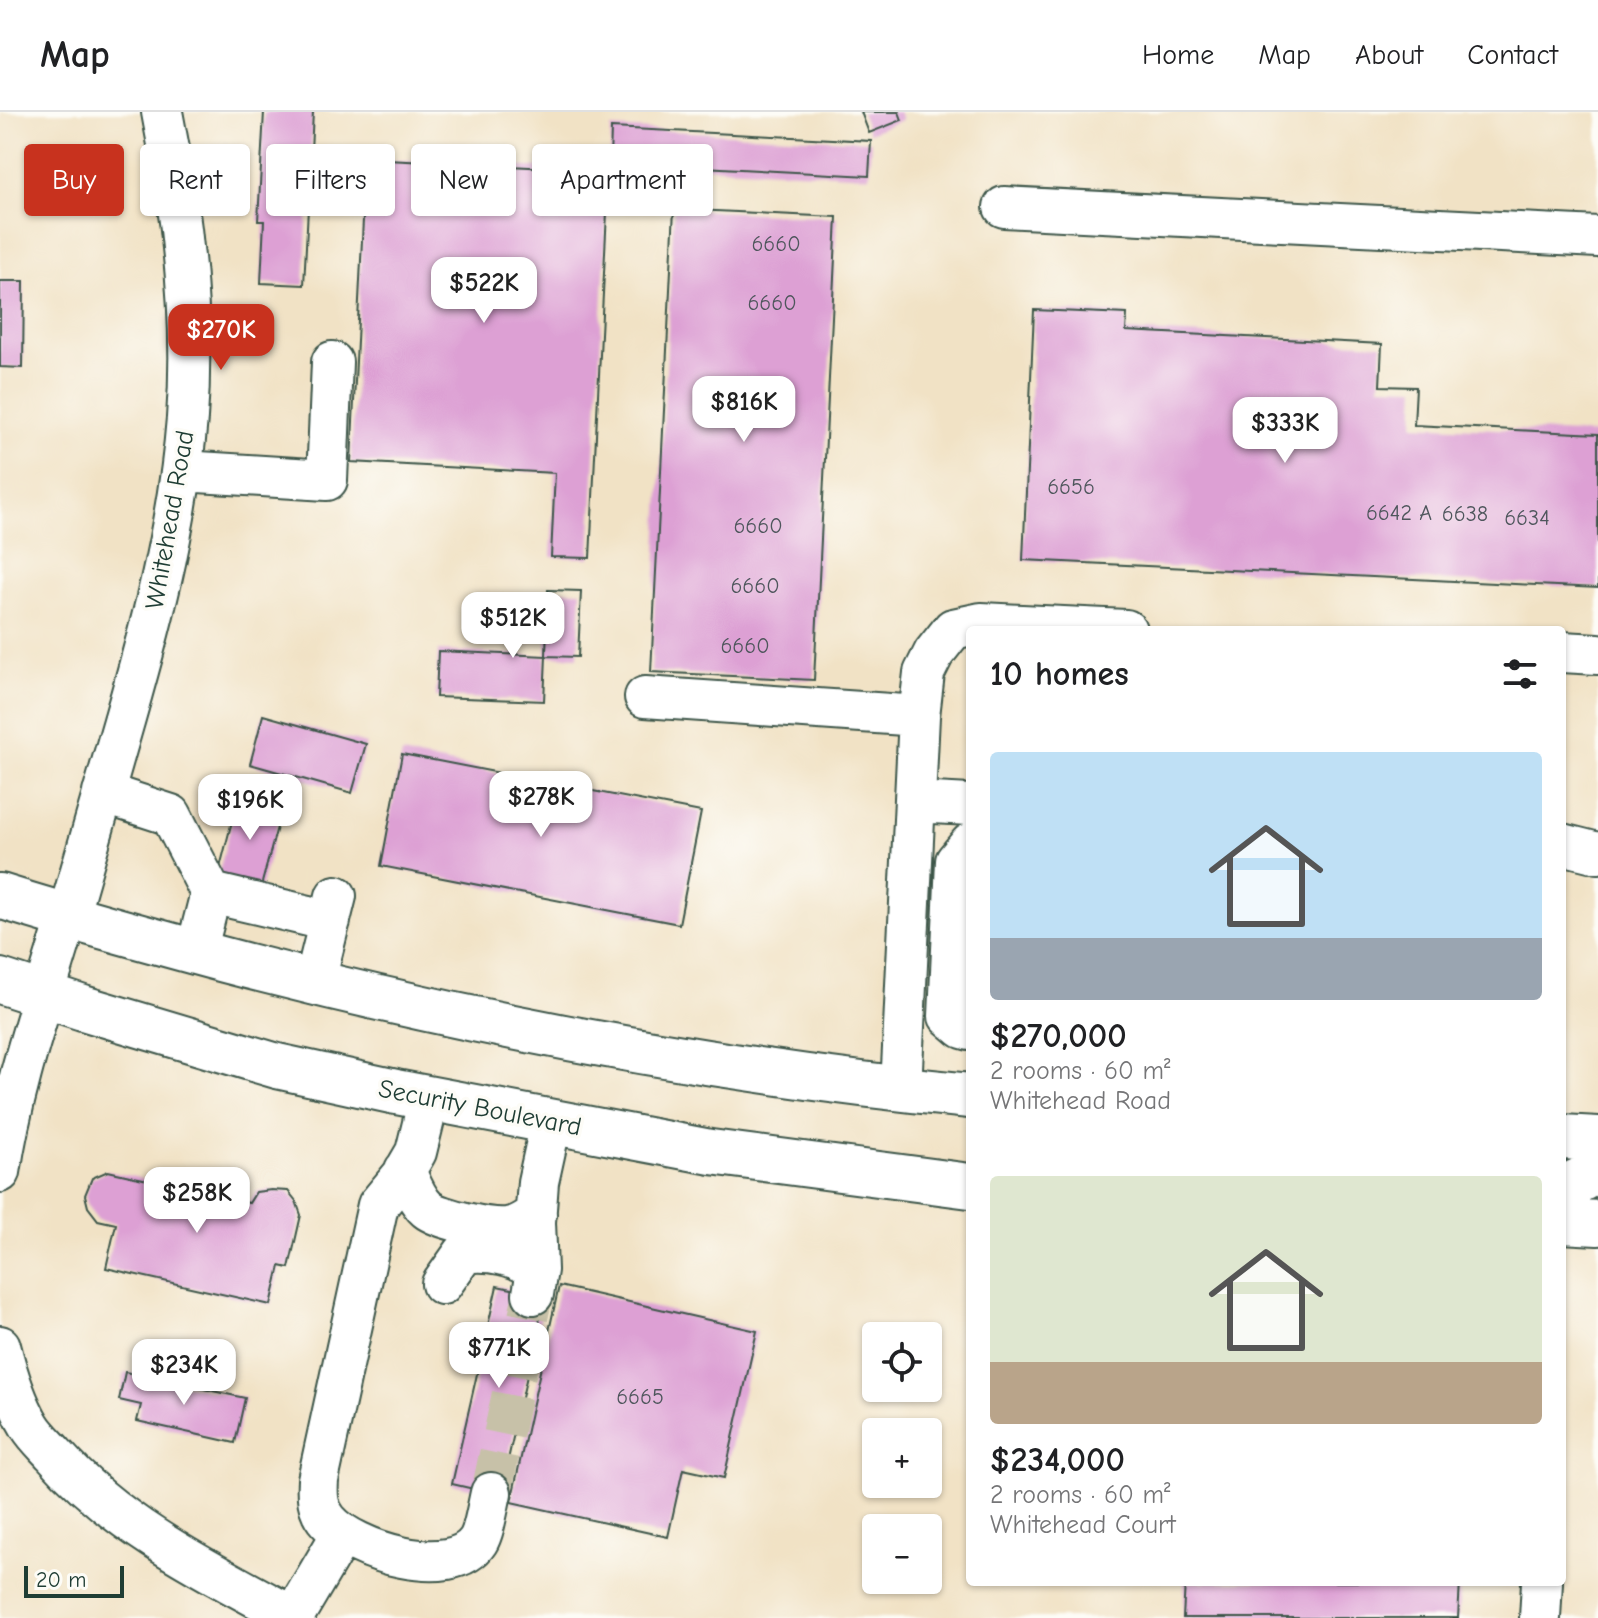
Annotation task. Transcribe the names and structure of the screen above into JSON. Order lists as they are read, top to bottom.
{
  "streets": {
    "main road": ["Security Boulevard"],
    "street": ["Whitehead Road"]
  },
  "crossings": [
    ["Whitehead Road", "Security Boulevard"]
  ],
  "house_numbers": [
    "6660",
    "6660",
    "6656",
    "6642 A",
    "6638",
    "6634",
    "6660",
    "6660",
    "6660",
    "6665"
  ],
  "scale_bar": "20 m",
  "page": {
    "header": "Map",
    "nav": [
      "Home",
      "Map",
      "About",
      "Contact"
    ],
    "chip": [
      "Buy",
      "Rent",
      "Filters",
      "New",
      "Apartment"
    ],
    "price": [
      "$522K",
      "$270K",
      "$816K",
      "$333K",
      "$512K",
      "$278K",
      "$196K",
      "$258K",
      "$771K",
      "$234K"
    ],
    "heading": "10 homes",
    "list": [
      {
        "name": "$270,000",
        "note": "2 rooms · 60 m² · Whitehead Road"
      },
      {
        "name": "$234,000",
        "note": "2 rooms · 60 m² · Whitehead Court"
      }
    ],
    "map_buttons": ["+", "−"],
    "scale": "20 m"
  }
}
